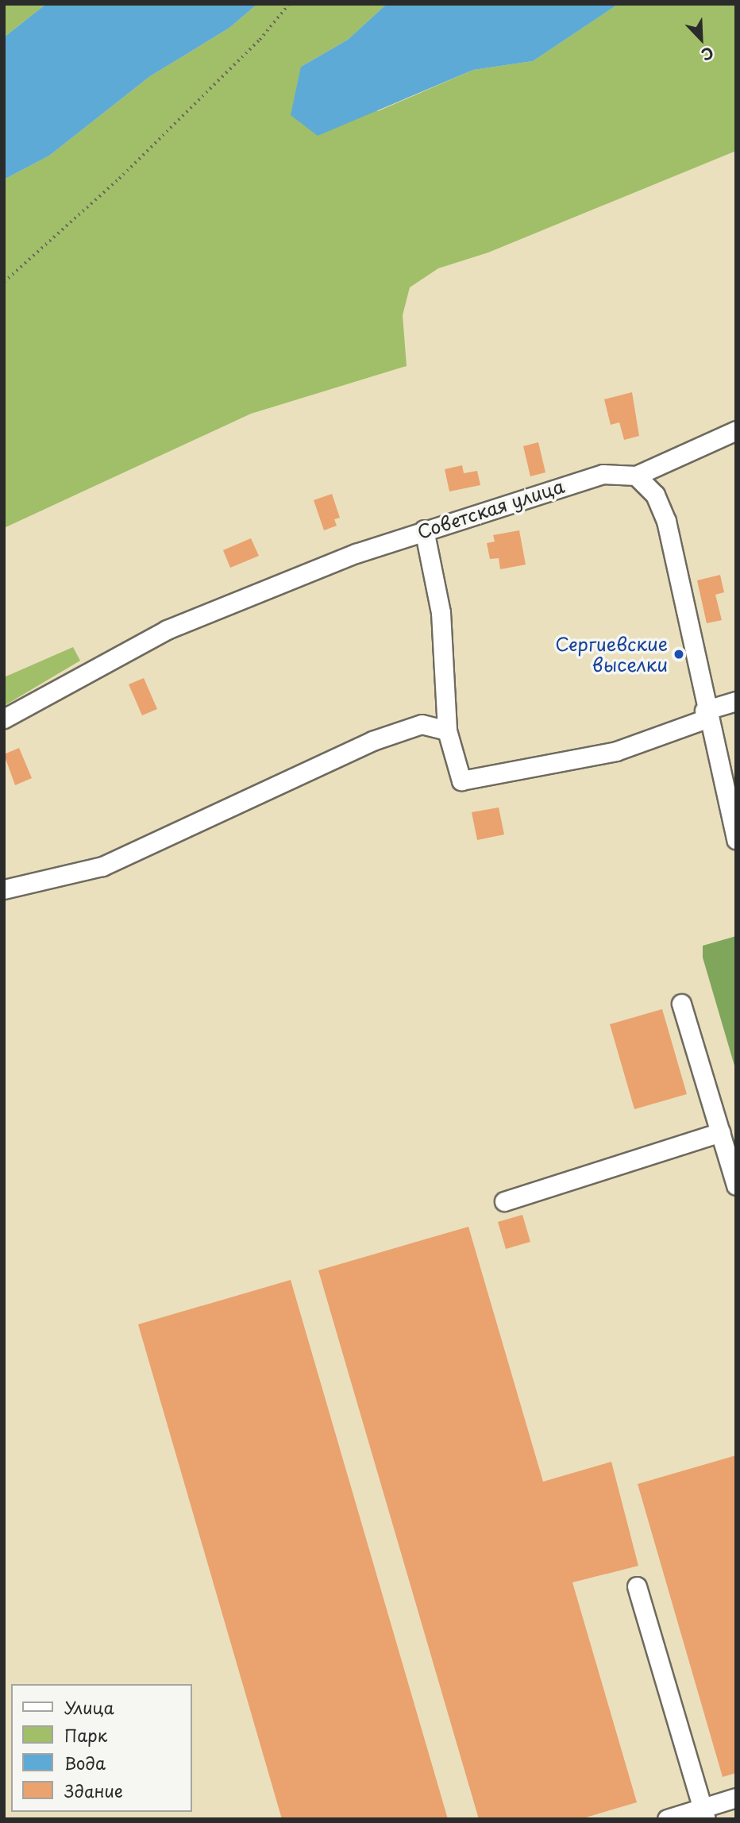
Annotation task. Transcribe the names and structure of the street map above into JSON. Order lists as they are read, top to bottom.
{
  "streets": {
    "street": ["Советская улица"]
  },
  "places": ["Сергиевские выселки"],
  "legend": [
    "Улица",
    "Парк",
    "Вода",
    "Здание"
  ],
  "north": "bottom right"
}
